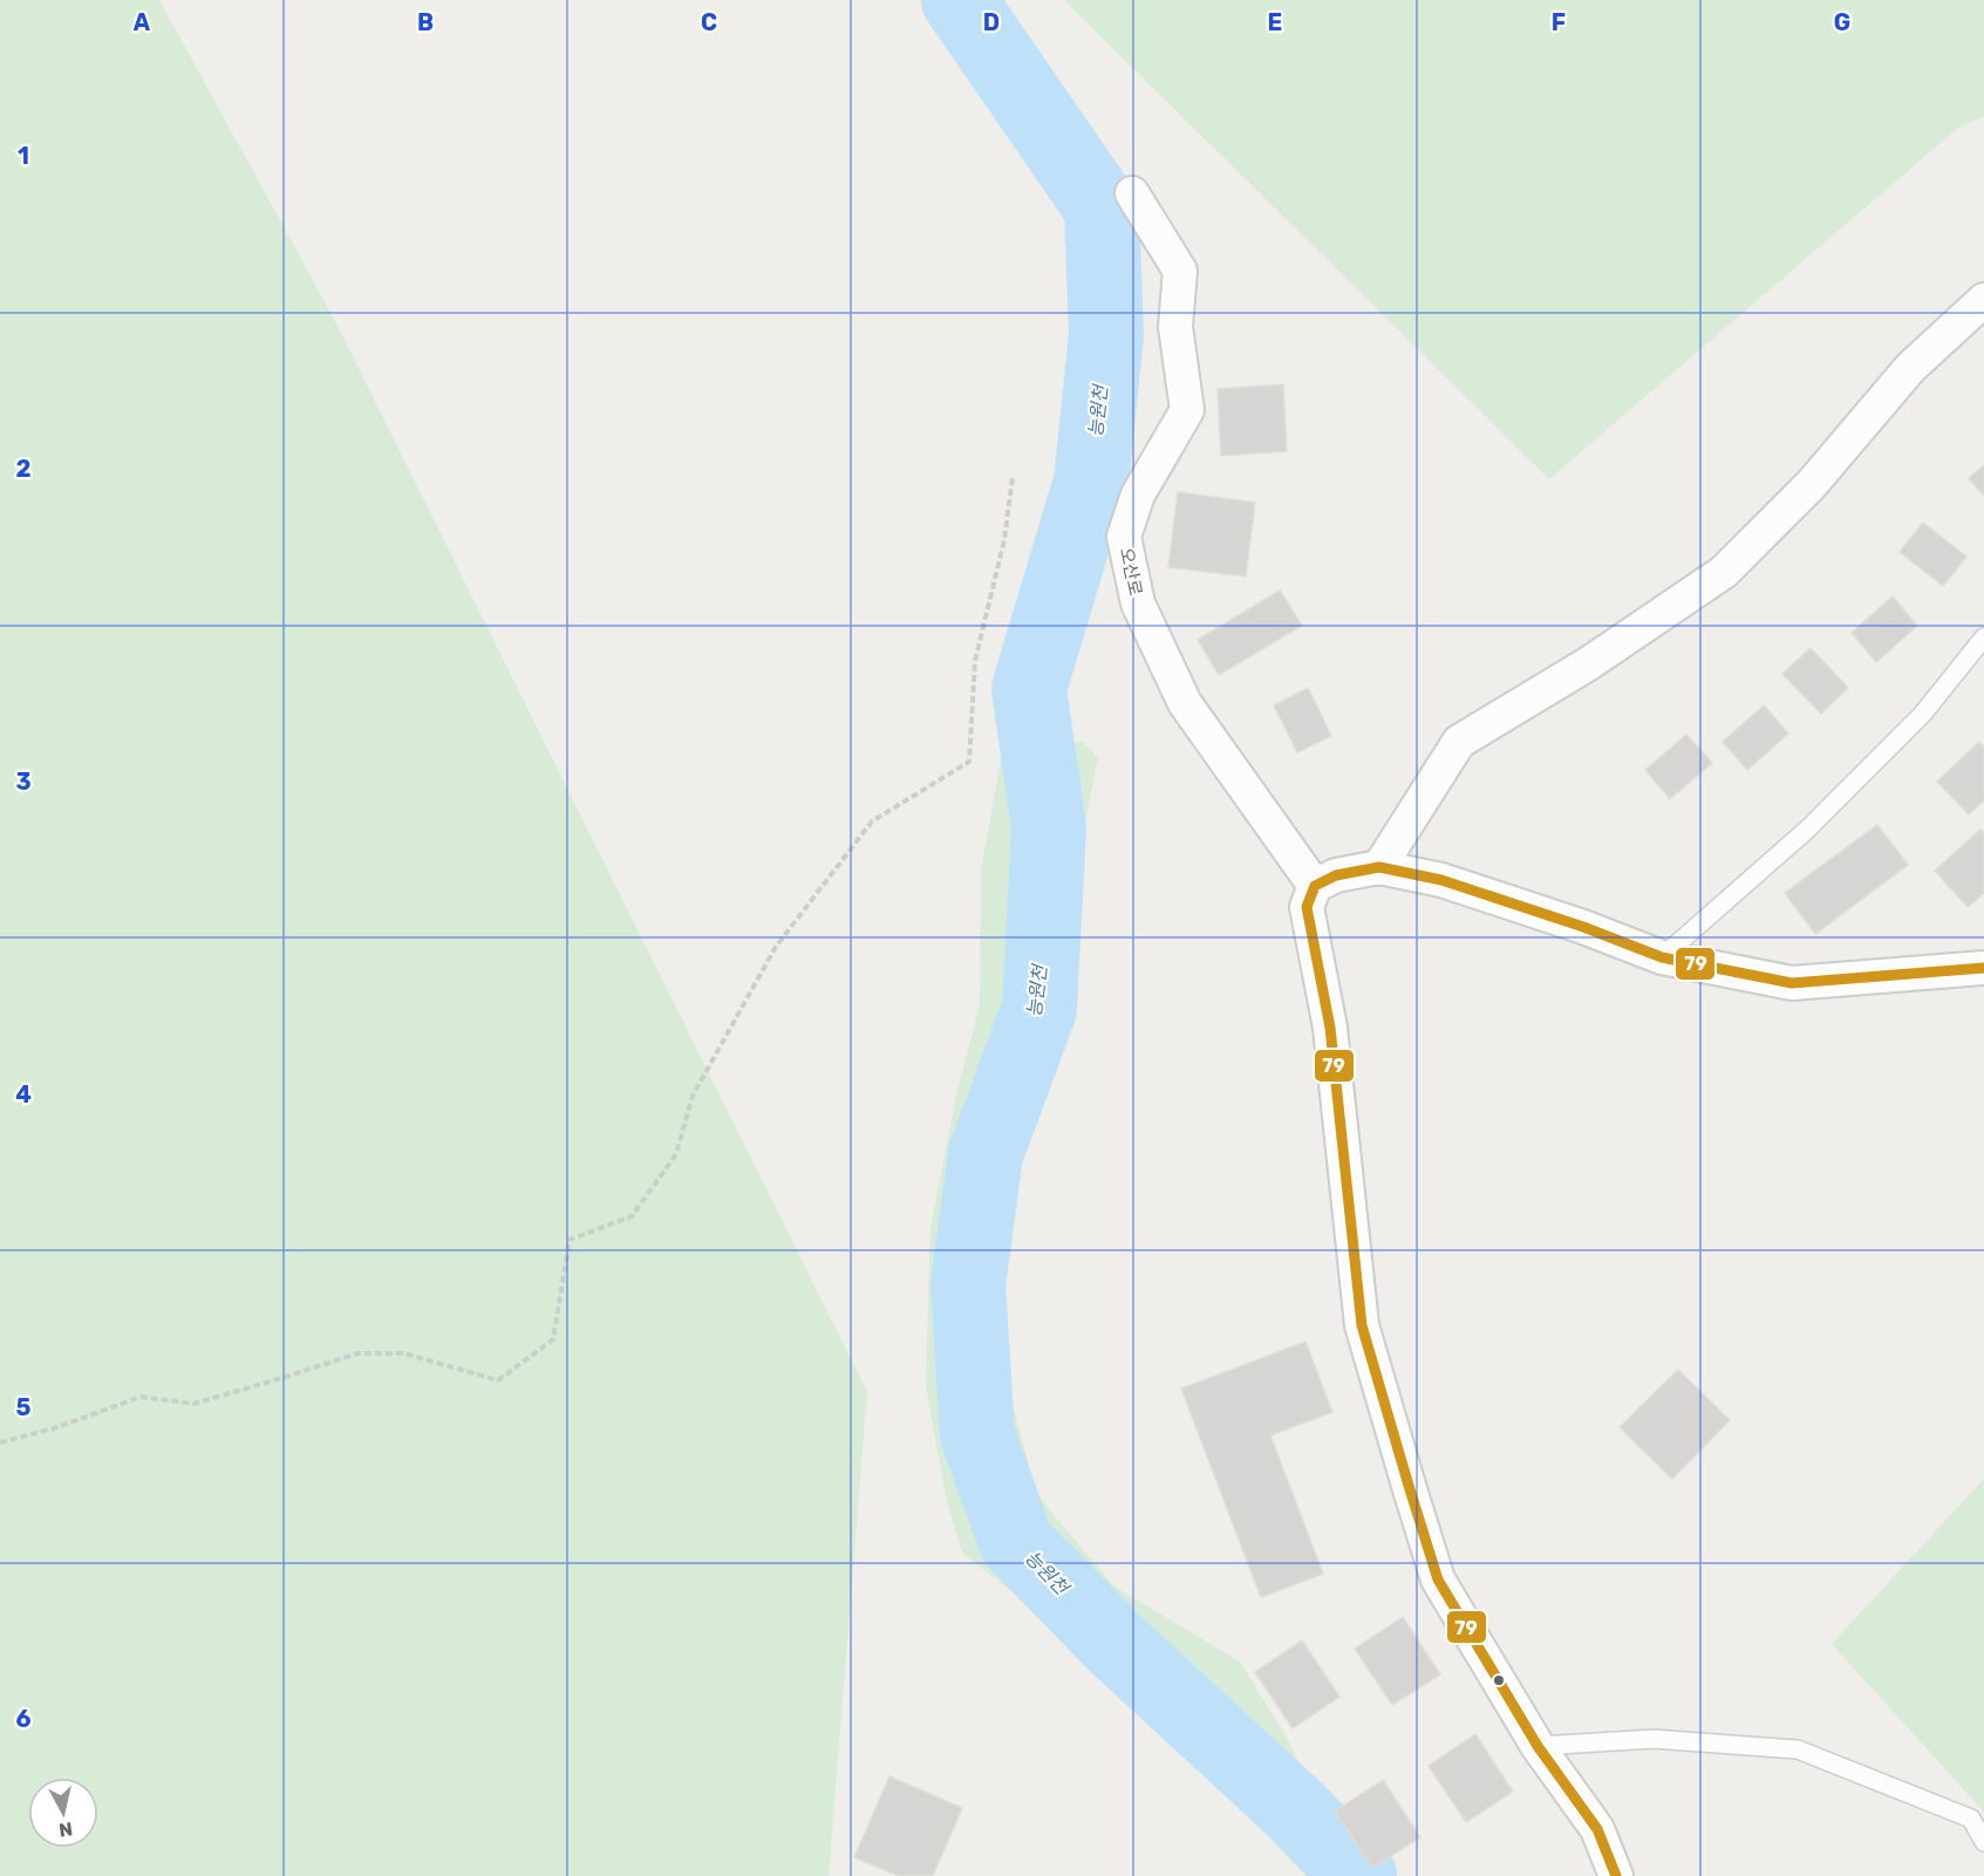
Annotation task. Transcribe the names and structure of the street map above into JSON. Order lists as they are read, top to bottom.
{
  "streets": {
    "street": ["오산로"]
  },
  "water": ["능원천"],
  "lines": ["transit line 79"],
  "north": "bottom",
  "grid": {
    "columns": [
      "A",
      "B",
      "C",
      "D",
      "E",
      "F",
      "G"
    ],
    "rows": [
      "1",
      "2",
      "3",
      "4",
      "5",
      "6"
    ]
  }
}
